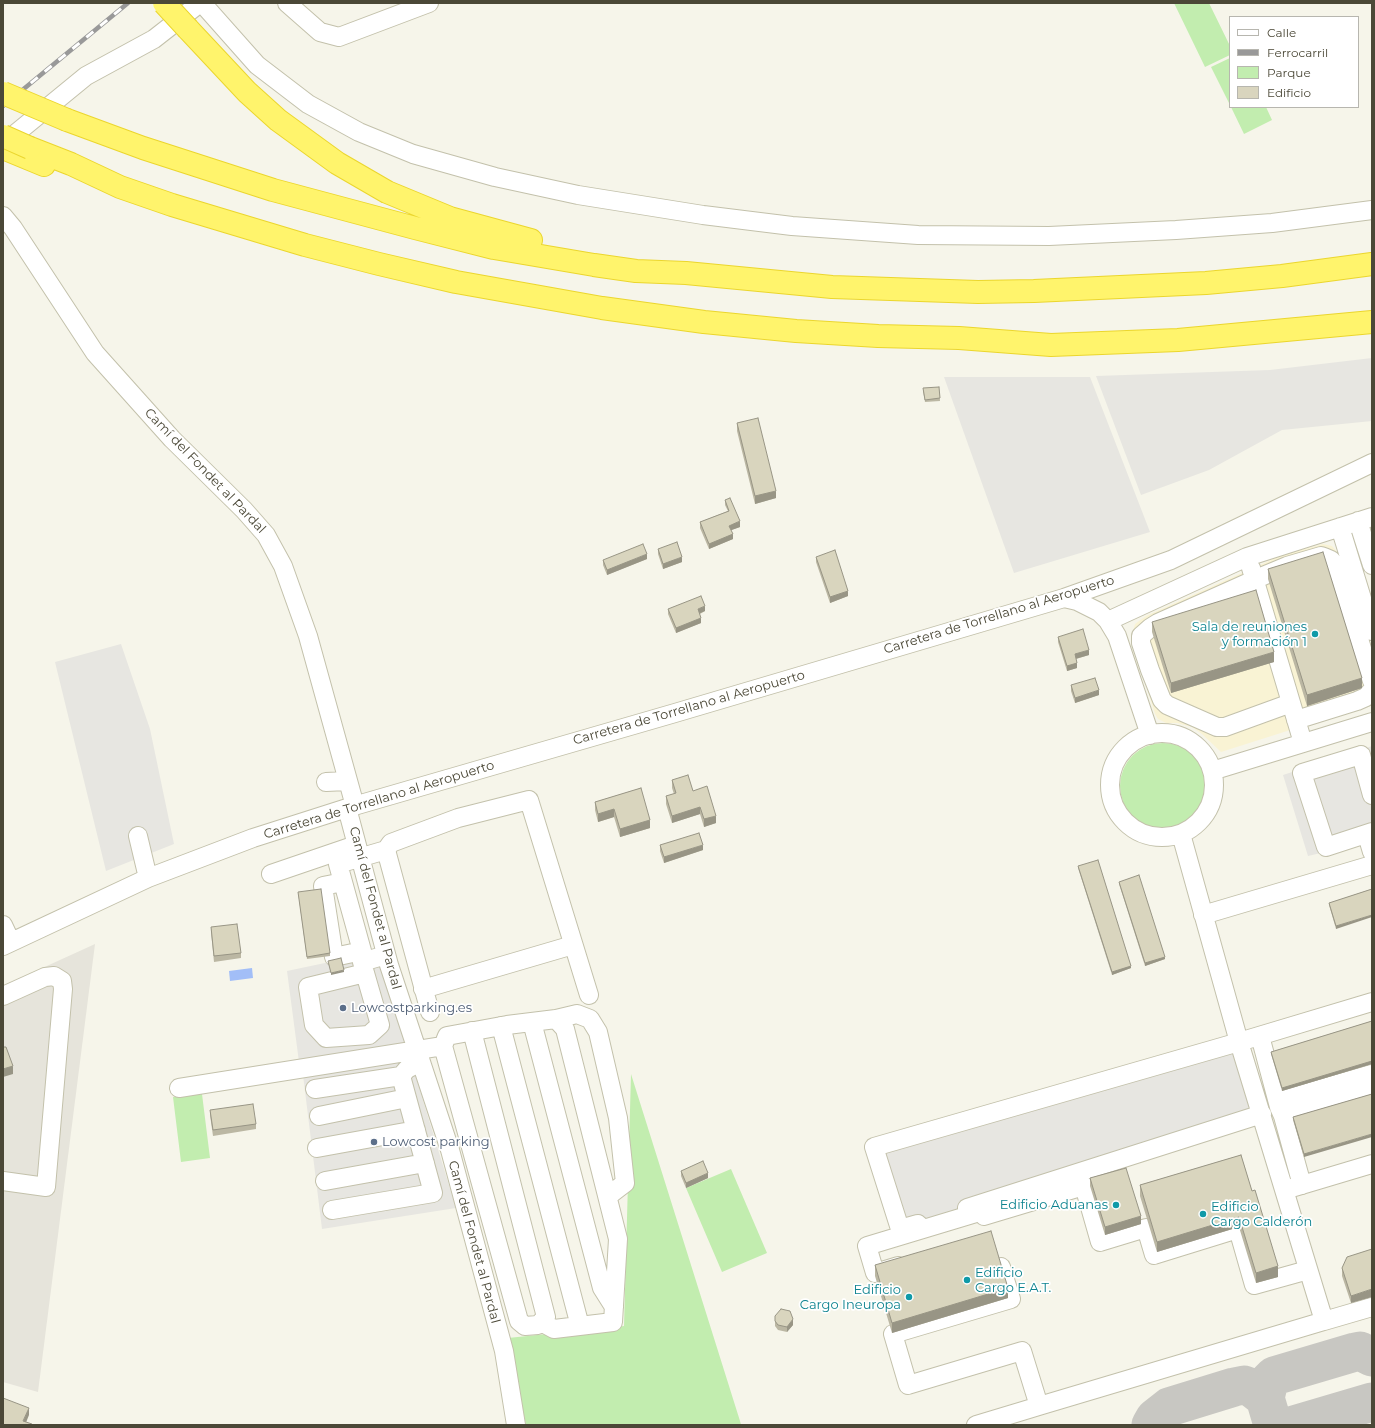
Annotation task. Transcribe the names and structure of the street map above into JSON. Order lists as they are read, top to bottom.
{
  "streets": {
    "street": ["Camí del Fondet al Pardal", "Carretera de Torrellano al Aeropuerto"]
  },
  "crossings": [
    ["Camí del Fondet al Pardal", "Carretera de Torrellano al Aeropuerto"]
  ],
  "places": [
    "Sala de reuniones y formación 1",
    "Lowcostparking.es",
    "Lowcost parking",
    "Edificio Aduanas",
    "Edificio Cargo Calderón",
    "Edificio Cargo E.A.T.",
    "Edificio Cargo Ineuropa"
  ],
  "legend": [
    "Calle",
    "Ferrocarril",
    "Parque",
    "Edificio"
  ]
}
